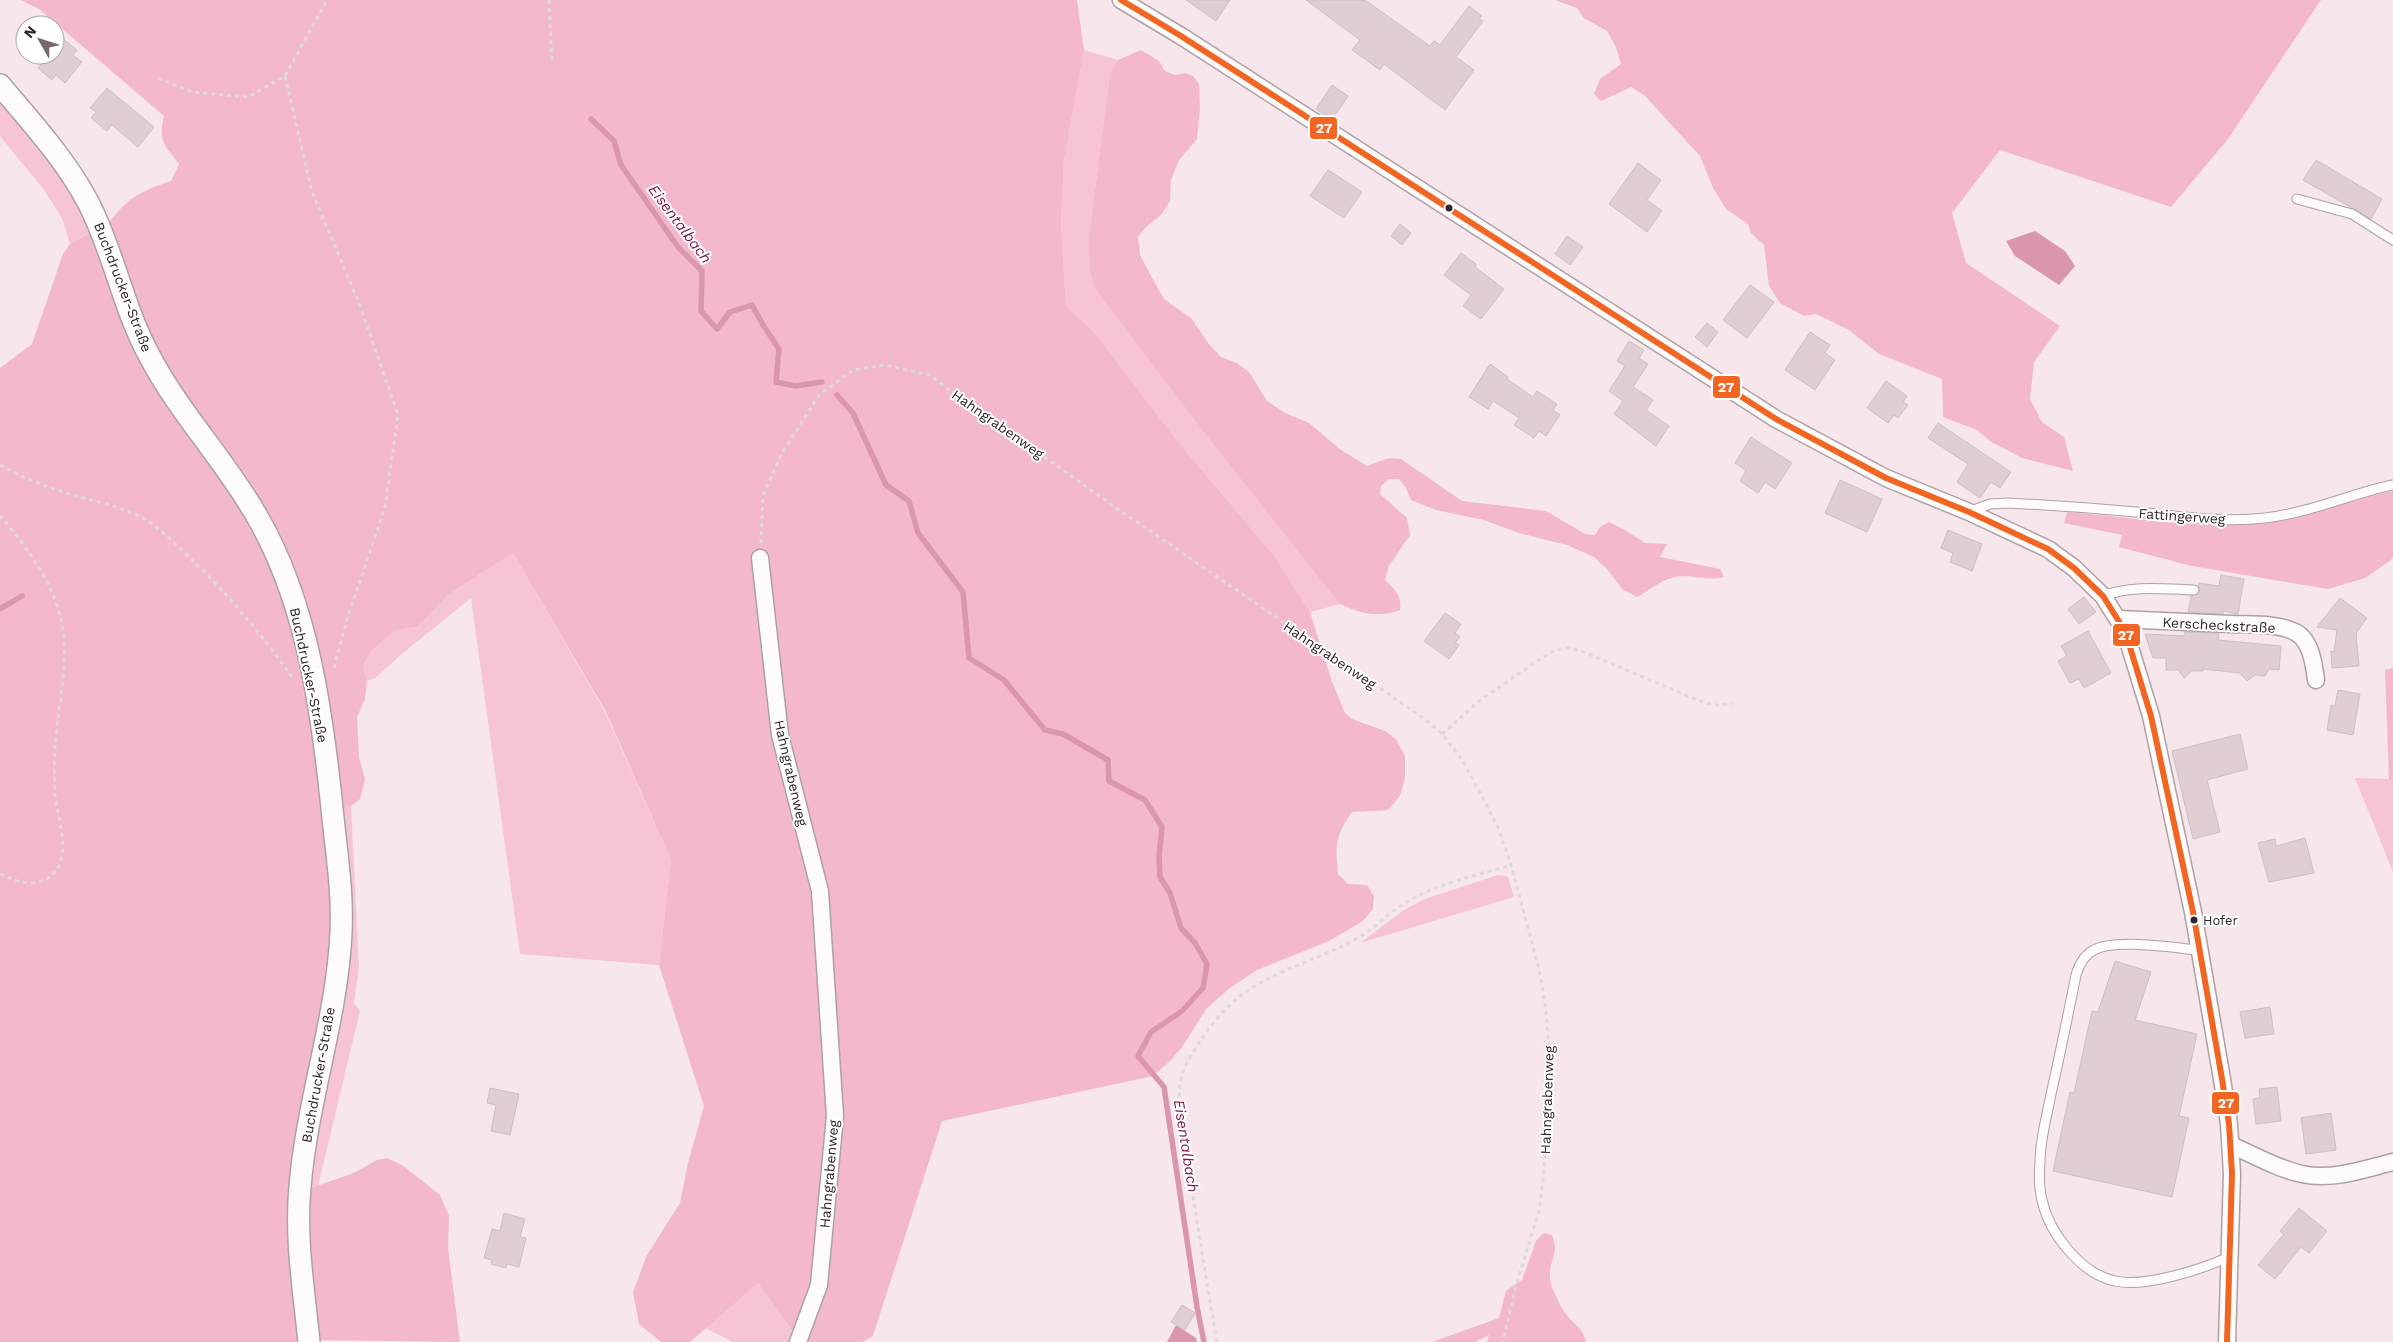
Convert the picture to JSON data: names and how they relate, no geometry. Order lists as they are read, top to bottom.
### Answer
{
  "streets": {
    "street": ["Buchdrucker-Straße", "Hahngrabenweg", "Kerscheckstraße"],
    "lane": ["Fattingerweg"]
  },
  "water": ["Eisentalbach"],
  "places": ["Hofer"],
  "lines": ["transit line 27"],
  "north": "top left"
}
